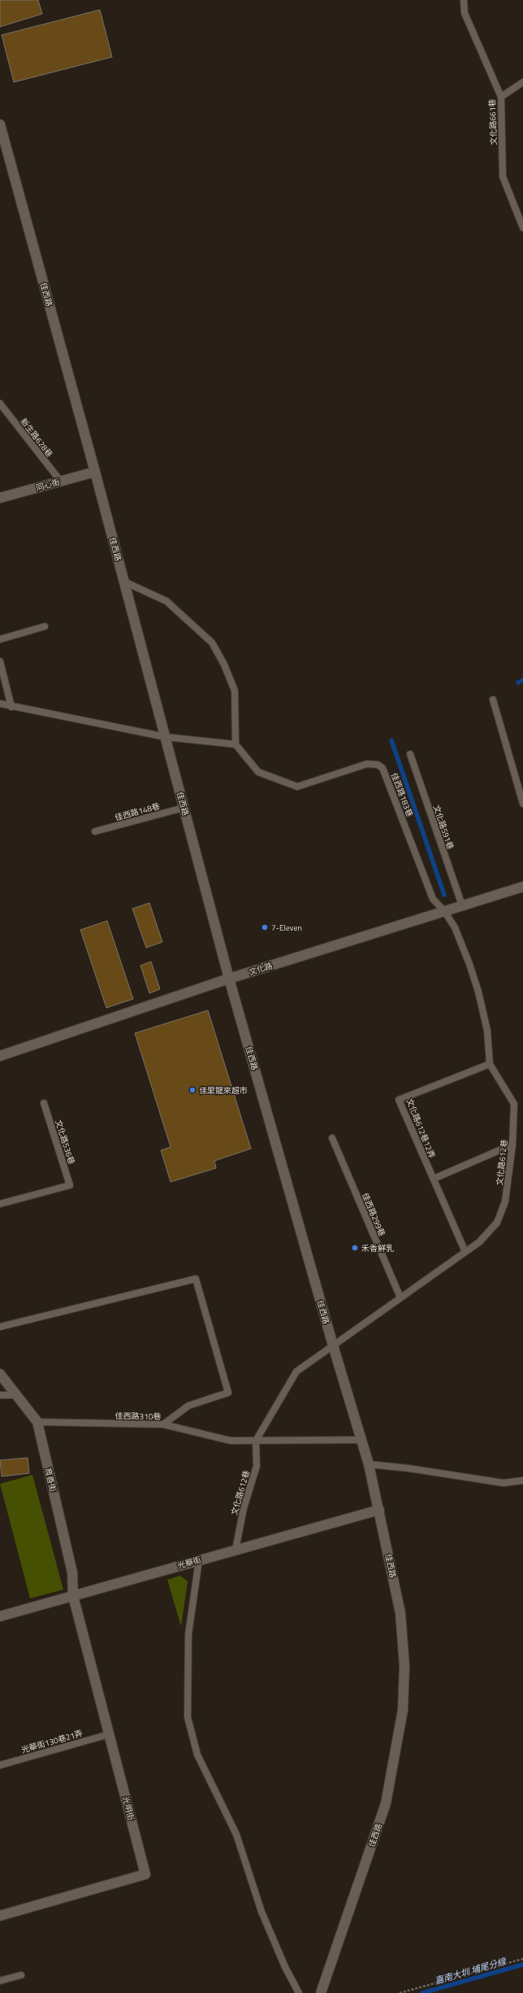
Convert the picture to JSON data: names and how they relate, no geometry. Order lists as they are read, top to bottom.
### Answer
{
  "streets": {
    "street": [
      "佳西路",
      "同心街",
      "文化路",
      "育善街",
      "光華街",
      "光明街"
    ],
    "lane": [
      "文化路661巷",
      "新生路628巷",
      "佳西路183巷",
      "佳西路148巷",
      "文化路591巷",
      "文化路612巷12弄",
      "文化路536巷",
      "文化路612巷",
      "佳西路299巷",
      "佳西路310巷",
      "光華街130巷21弄"
    ]
  },
  "crossings": [
    ["佳西路", "同心街"],
    ["佳西路", "佳西路148巷"],
    ["佳西路", "文化路"],
    ["佳西路", "文化路612巷"],
    ["佳西路", "佳西路310巷"],
    ["佳西路", "光華街"],
    ["新生路628巷", "同心街"],
    ["佳西路183巷", "文化路"],
    ["佳西路183巷", "文化路612巷"],
    ["文化路591巷", "文化路"],
    ["文化路", "文化路612巷"],
    ["文化路612巷12弄", "文化路612巷"],
    ["文化路612巷", "佳西路299巷"],
    ["文化路612巷", "佳西路310巷"],
    ["文化路612巷", "光華街"],
    ["佳西路310巷", "育善街"],
    ["育善街", "光華街"],
    ["育善街", "光明街"],
    ["光華街", "光明街"],
    ["光華街130巷21弄", "光明街"]
  ],
  "water": ["嘉南大圳 埔尾分線"],
  "places": ["7-Eleven", "佳里龍來超市", "禾香鮮乳"]
}
